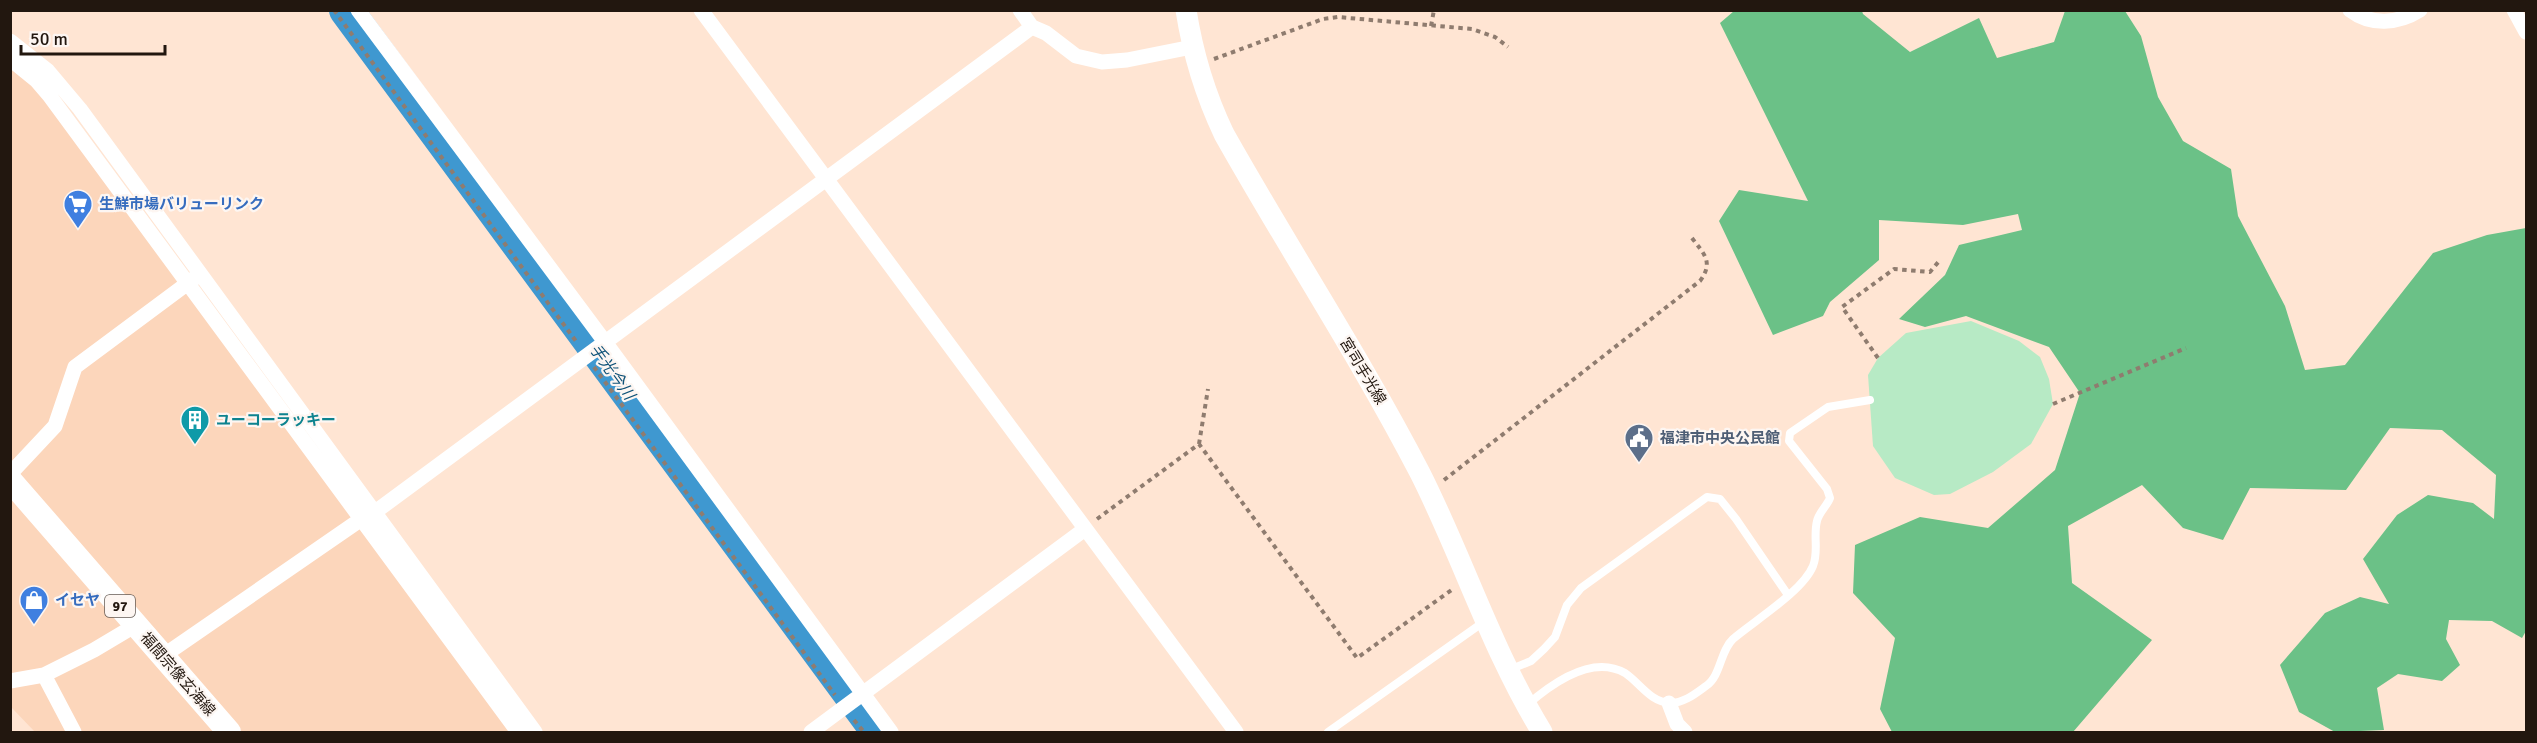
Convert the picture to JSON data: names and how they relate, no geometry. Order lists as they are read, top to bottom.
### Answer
{
  "streets": {
    "main road": ["宮司手光線", "97", "福間宗像玄海線"]
  },
  "water": ["手光今川"],
  "places": {
    "supermarket": ["生鮮市場バリューリンク"],
    "building": ["ユーコーラッキー"],
    "public building": ["福津市中央公民館"],
    "shop": ["イセヤ"]
  },
  "scale_bar": "50 m"
}
